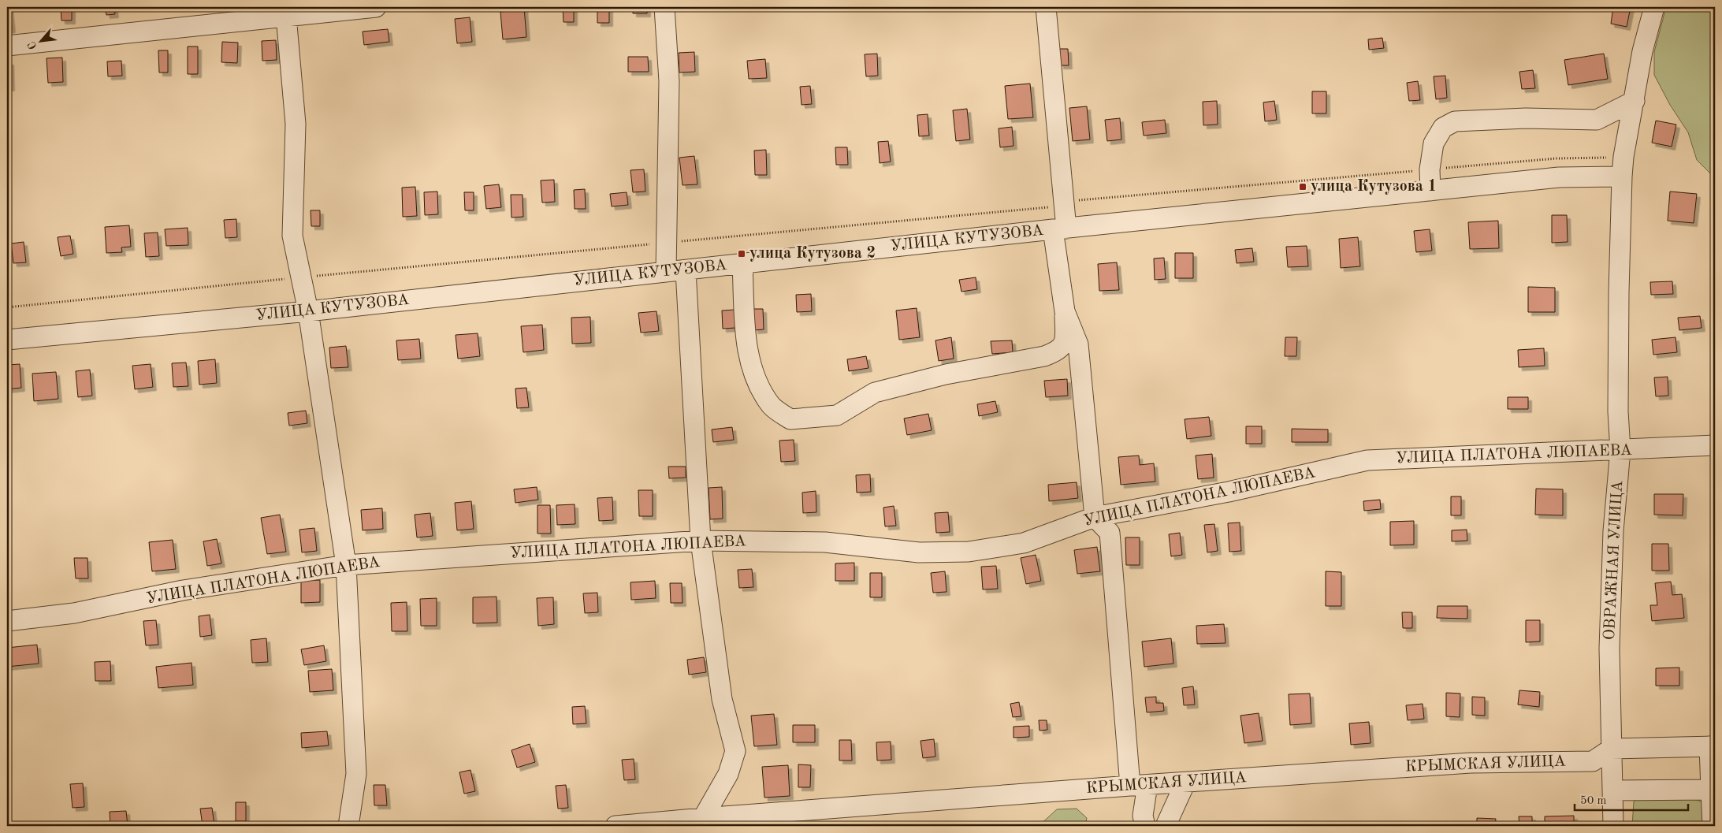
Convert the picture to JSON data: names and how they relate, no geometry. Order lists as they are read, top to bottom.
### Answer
{
  "streets": {
    "street": [
      "УЛИЦА КУТУЗОВА",
      "УЛИЦА ПЛАТОНА ЛЮПАЕВА",
      "ОВРАЖНАЯ УЛИЦА",
      "КРЫМСКАЯ УЛИЦА"
    ]
  },
  "crossings": [
    ["УЛИЦА КУТУЗОВА", "ОВРАЖНАЯ УЛИЦА"],
    ["УЛИЦА ПЛАТОНА ЛЮПАЕВА", "ОВРАЖНАЯ УЛИЦА"],
    ["ОВРАЖНАЯ УЛИЦА", "КРЫМСКАЯ УЛИЦА"]
  ],
  "places": {
    "transit": ["улица Кутузова 1", "улица Кутузова 2"]
  },
  "scale_bar": "50 m",
  "north": "bottom left"
}
